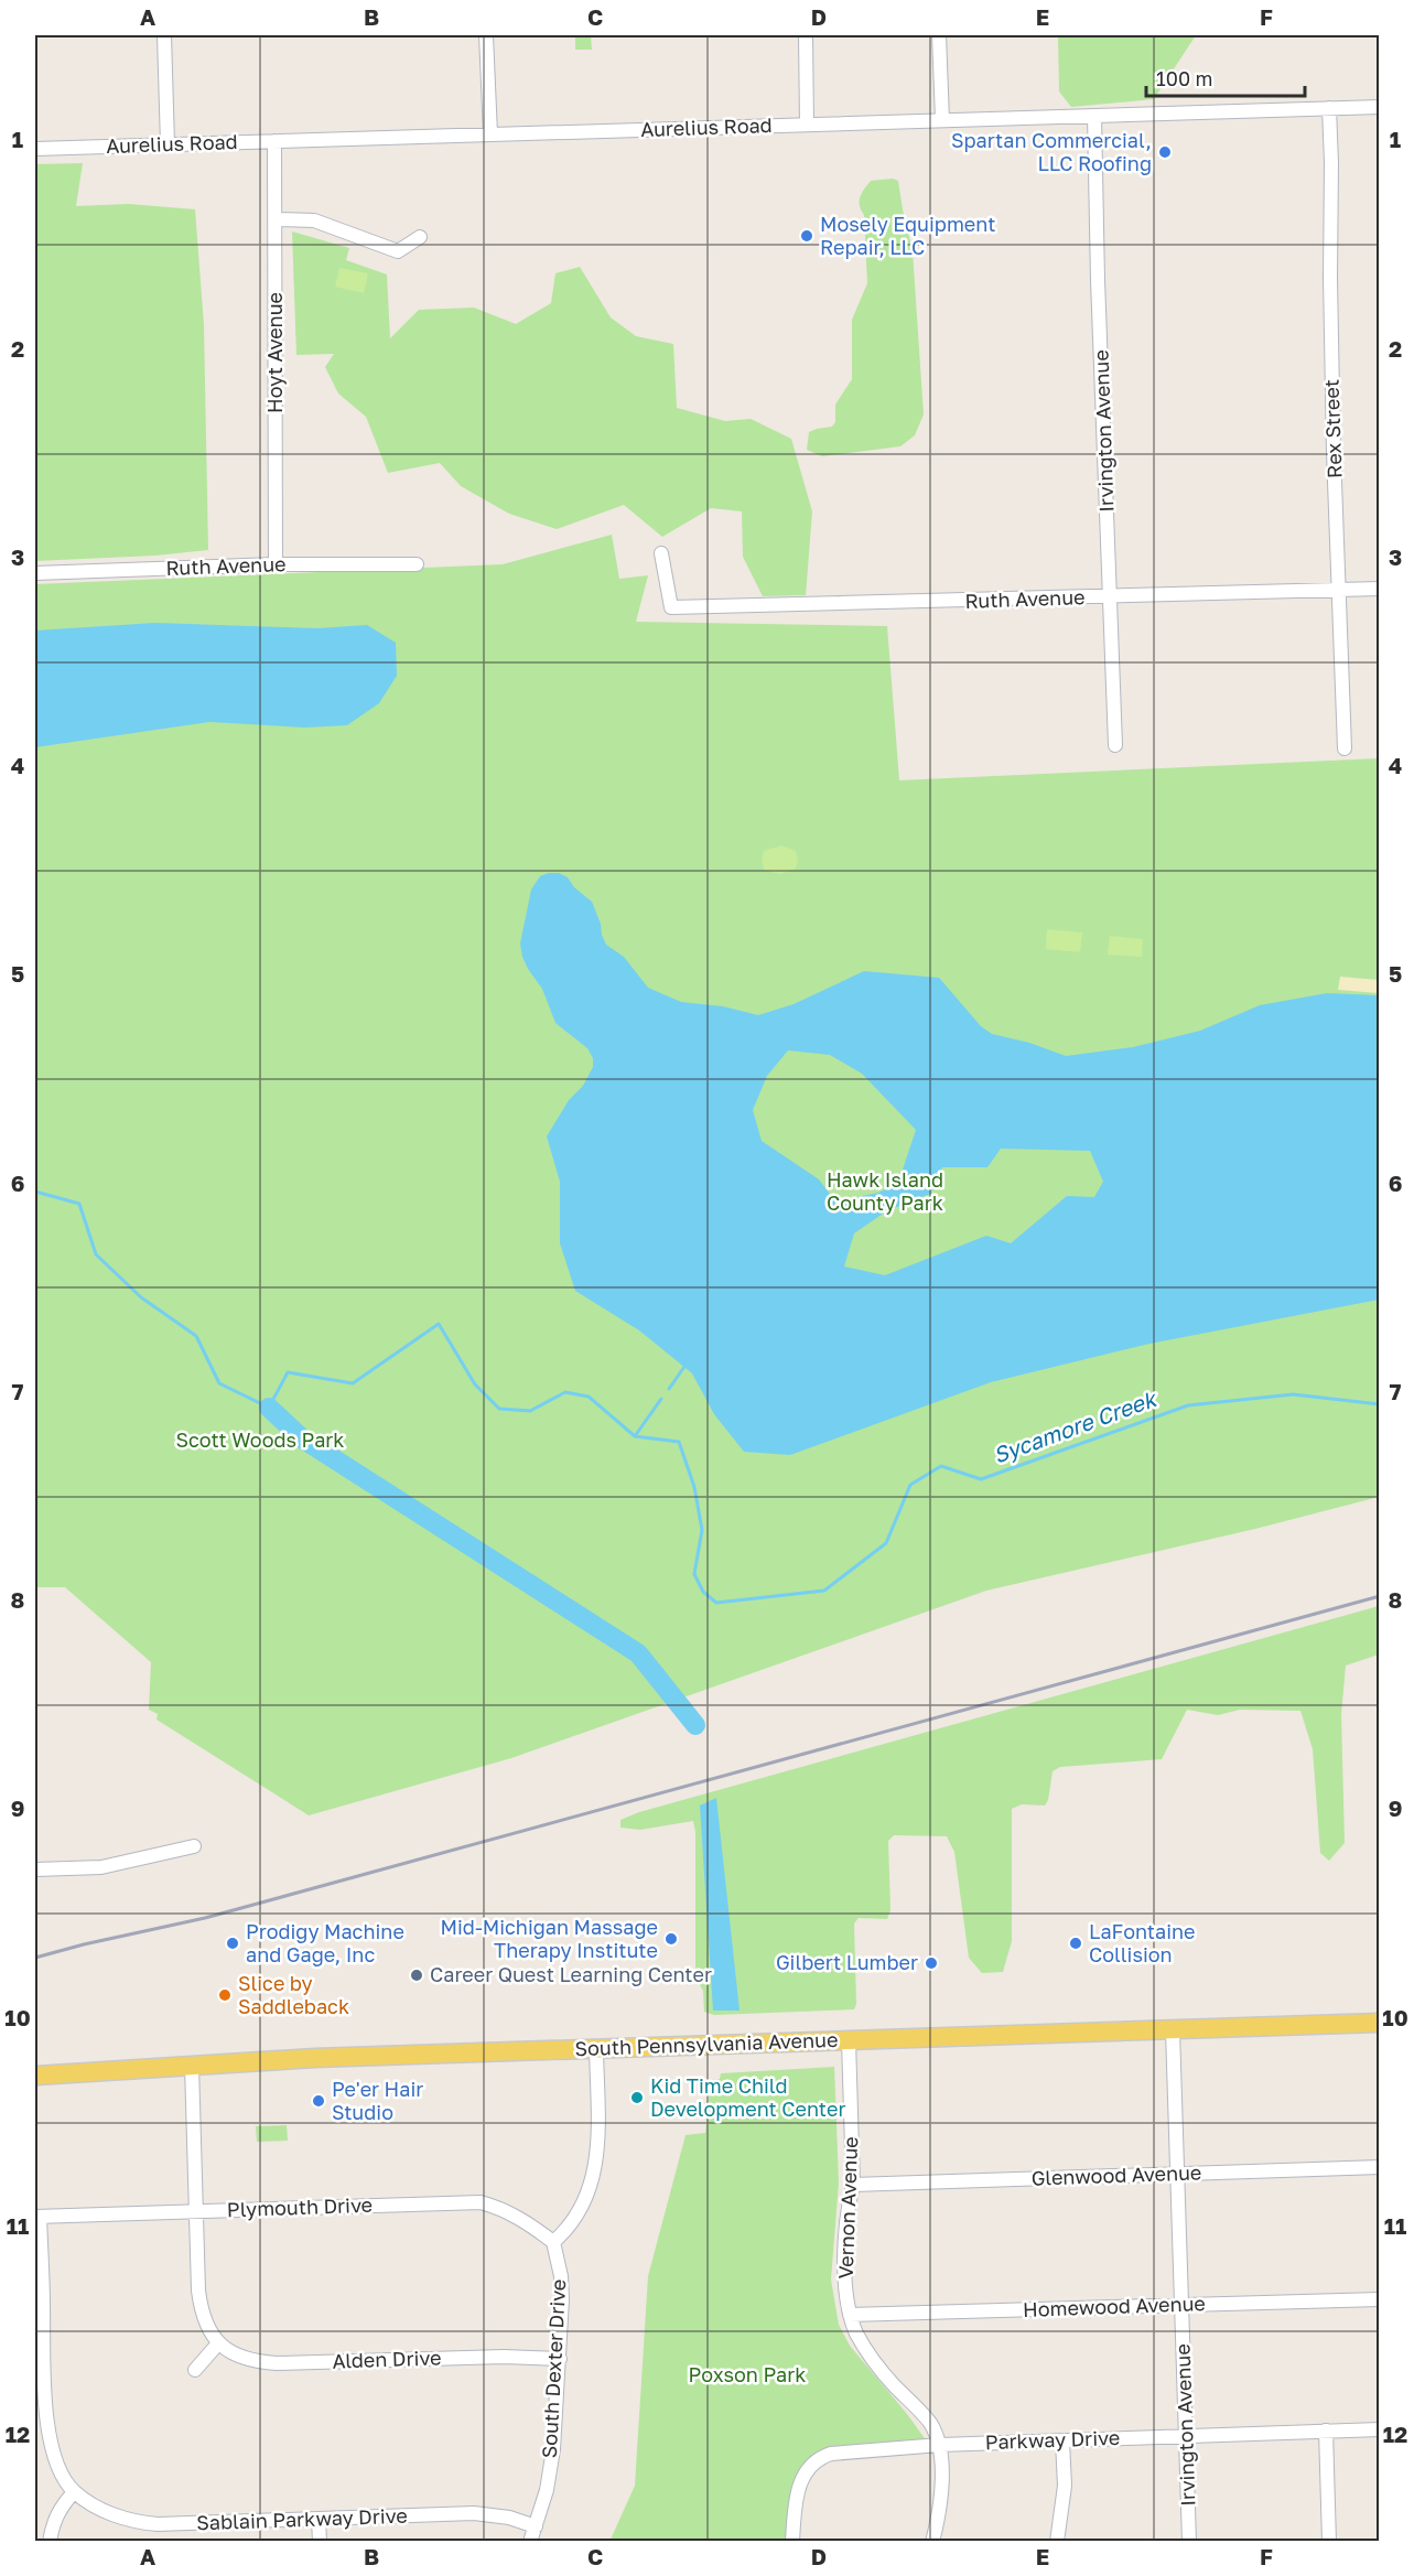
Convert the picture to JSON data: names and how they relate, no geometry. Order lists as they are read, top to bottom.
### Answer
{
  "streets": {
    "main road": ["South Pennsylvania Avenue"],
    "street": [
      "Aurelius Road",
      "Hoyt Avenue",
      "Rex Street",
      "Irvington Avenue",
      "Ruth Avenue",
      "Glenwood Avenue",
      "Plymouth Drive",
      "Vernon Avenue",
      "Homewood Avenue",
      "Alden Drive",
      "South Dexter Drive",
      "Parkway Drive",
      "Sablain Parkway Drive"
    ]
  },
  "crossings": [
    ["Aurelius Road", "Hoyt Avenue"],
    ["Aurelius Road", "Rex Street"],
    ["Aurelius Road", "Irvington Avenue"],
    ["Hoyt Avenue", "Ruth Avenue"],
    ["Rex Street", "Ruth Avenue"],
    ["Irvington Avenue", "Ruth Avenue"],
    ["Irvington Avenue", "South Pennsylvania Avenue"],
    ["Irvington Avenue", "Glenwood Avenue"],
    ["Irvington Avenue", "Homewood Avenue"],
    ["Irvington Avenue", "Parkway Drive"],
    ["South Pennsylvania Avenue", "Vernon Avenue"],
    ["Glenwood Avenue", "Vernon Avenue"],
    ["Plymouth Drive", "South Dexter Drive"],
    ["Vernon Avenue", "Homewood Avenue"],
    ["Vernon Avenue", "Parkway Drive"],
    ["Alden Drive", "South Dexter Drive"],
    ["South Dexter Drive", "Sablain Parkway Drive"]
  ],
  "water": ["Sycamore Creek"],
  "parks": ["Hawk Island County Park", "Scott Woods Park", "Poxson Park"],
  "places": [
    "Spartan Commercial, LLC Roofing",
    "Mosely Equipment Repair, LLC",
    "Mid-Michigan Massage Therapy Institute",
    "Prodigy Machine and Gage, Inc",
    "LaFontaine Collision",
    "Gilbert Lumber",
    "Career Quest Learning Center",
    "Slice by Saddleback",
    "Kid Time Child Development Center",
    "Pe'er Hair Studio"
  ],
  "scale_bar": "100 m",
  "grid": {
    "columns": [
      "A",
      "B",
      "C",
      "D",
      "E",
      "F"
    ],
    "rows": [
      "1",
      "2",
      "3",
      "4",
      "5",
      "6",
      "7",
      "8",
      "9",
      "10",
      "11",
      "12"
    ]
  }
}
